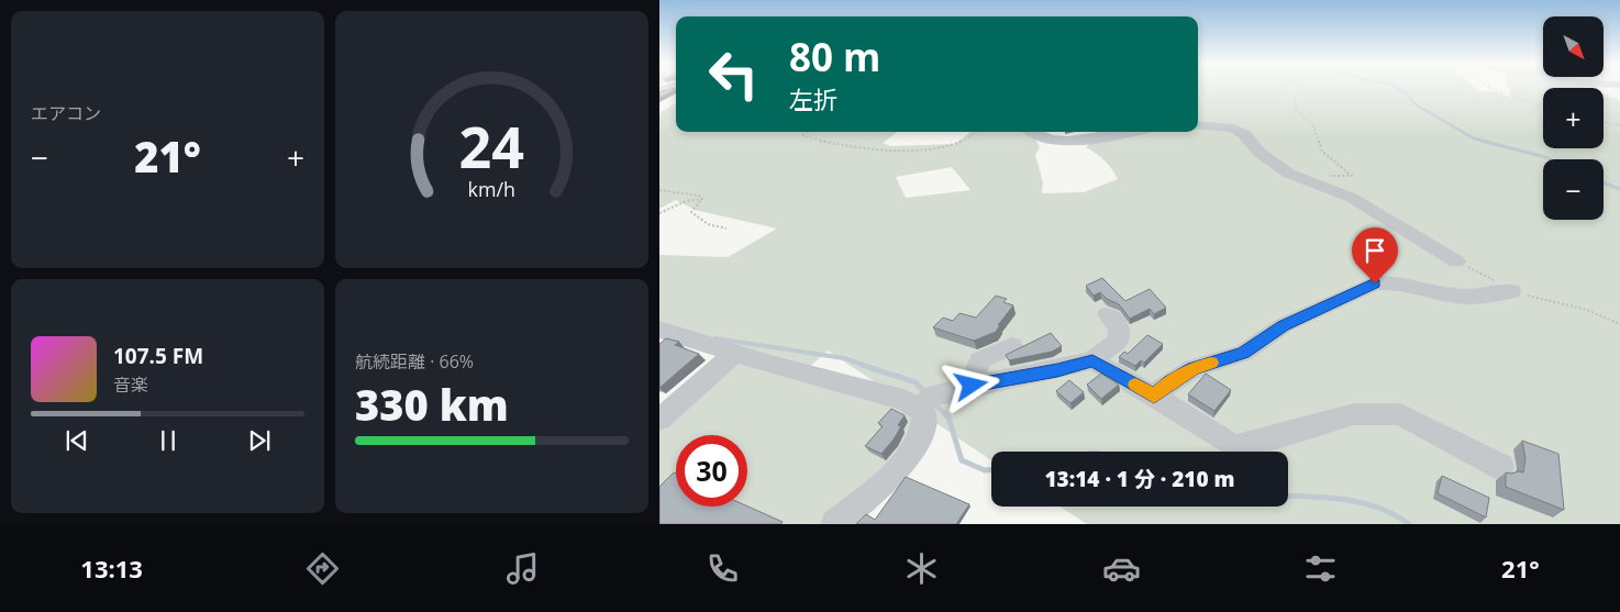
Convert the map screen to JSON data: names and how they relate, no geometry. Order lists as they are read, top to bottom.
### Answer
{
  "north": "bottom right",
  "page": {
    "tile": [
      "エアコン",
      ["航続距離 · 66%", "330 km"]
    ],
    "map_buttons": ["+", "−"],
    "turn": ["80 m", "左折"],
    "heat": ["−", "21°", "+"],
    "song": ["107.5 FM", "音楽"],
    "limit": "30",
    "trip": "13:14 · 1 分 · 210 m",
    "tabs": ["13:13", "21°"],
    "gauge": ["24", "km/h"]
  }
}
